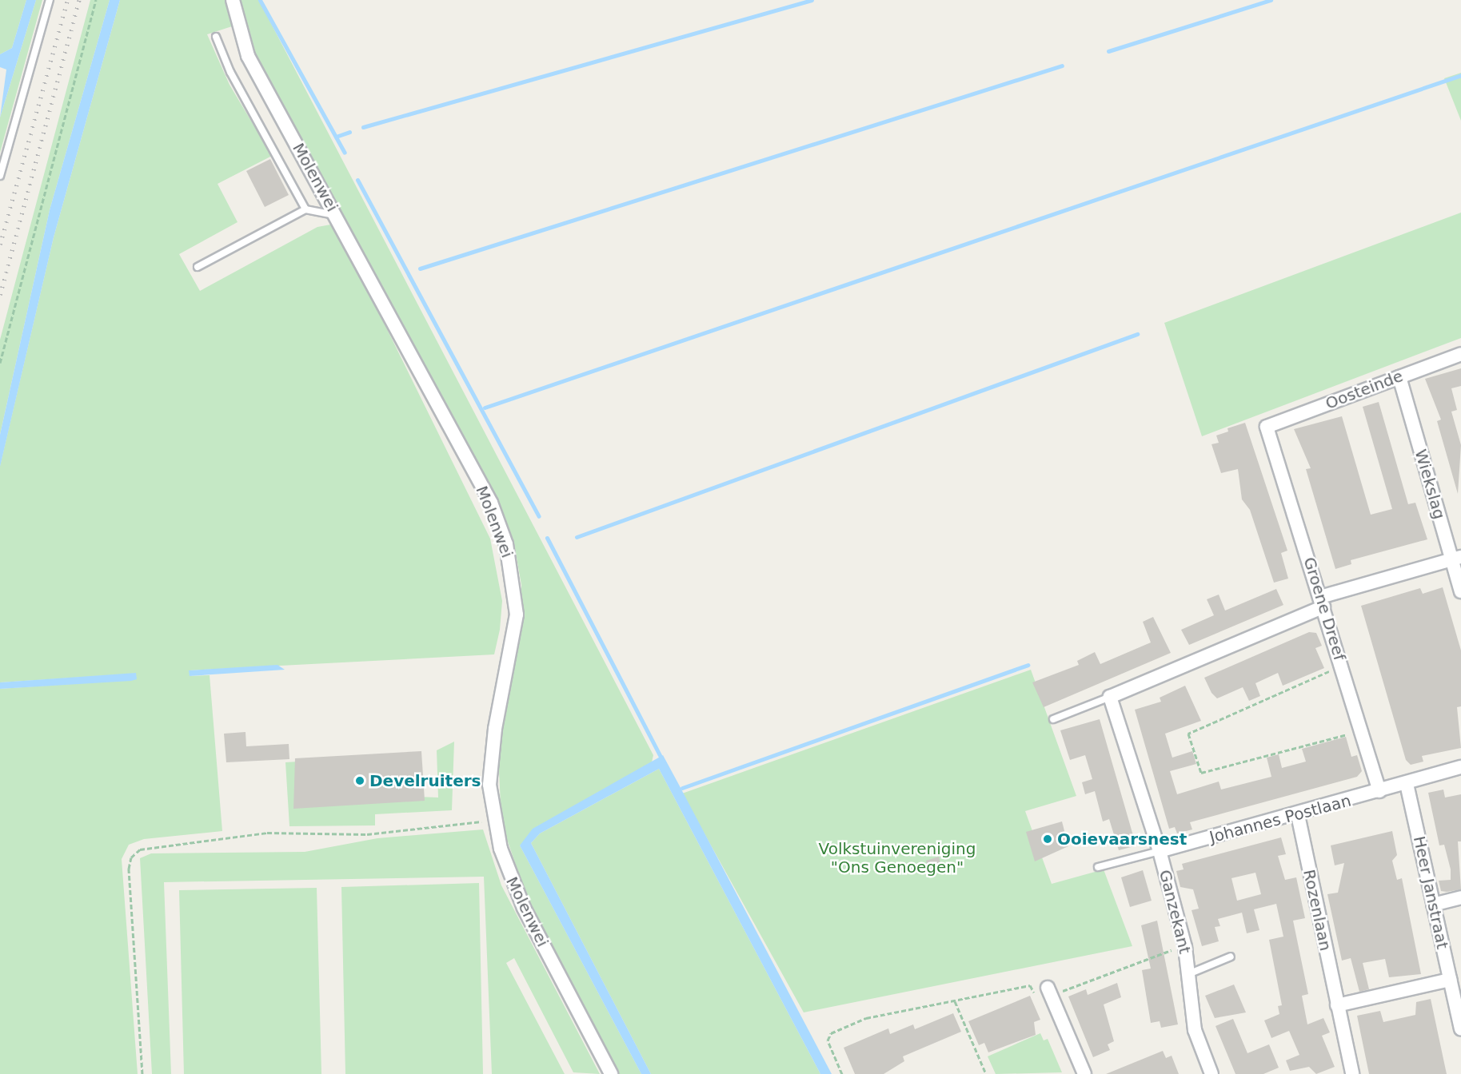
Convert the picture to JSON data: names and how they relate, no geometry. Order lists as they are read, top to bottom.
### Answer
{
  "streets": {
    "street": [
      "Molenwei",
      "Oosteinde",
      "Wiekslag",
      "Groene Dreef",
      "Johannes Postlaan",
      "Heer Janstraat",
      "Rozenlaan",
      "Ganzekant"
    ]
  },
  "crossings": [
    ["Oosteinde", "Wiekslag"],
    ["Oosteinde", "Groene Dreef"],
    ["Groene Dreef", "Johannes Postlaan"],
    ["Johannes Postlaan", "Heer Janstraat"],
    ["Johannes Postlaan", "Rozenlaan"],
    ["Johannes Postlaan", "Ganzekant"]
  ],
  "parks": ["Volkstuinvereniging \"Ons Genoegen\""],
  "places": ["Develruiters", "Ooievaarsnest"]
}
